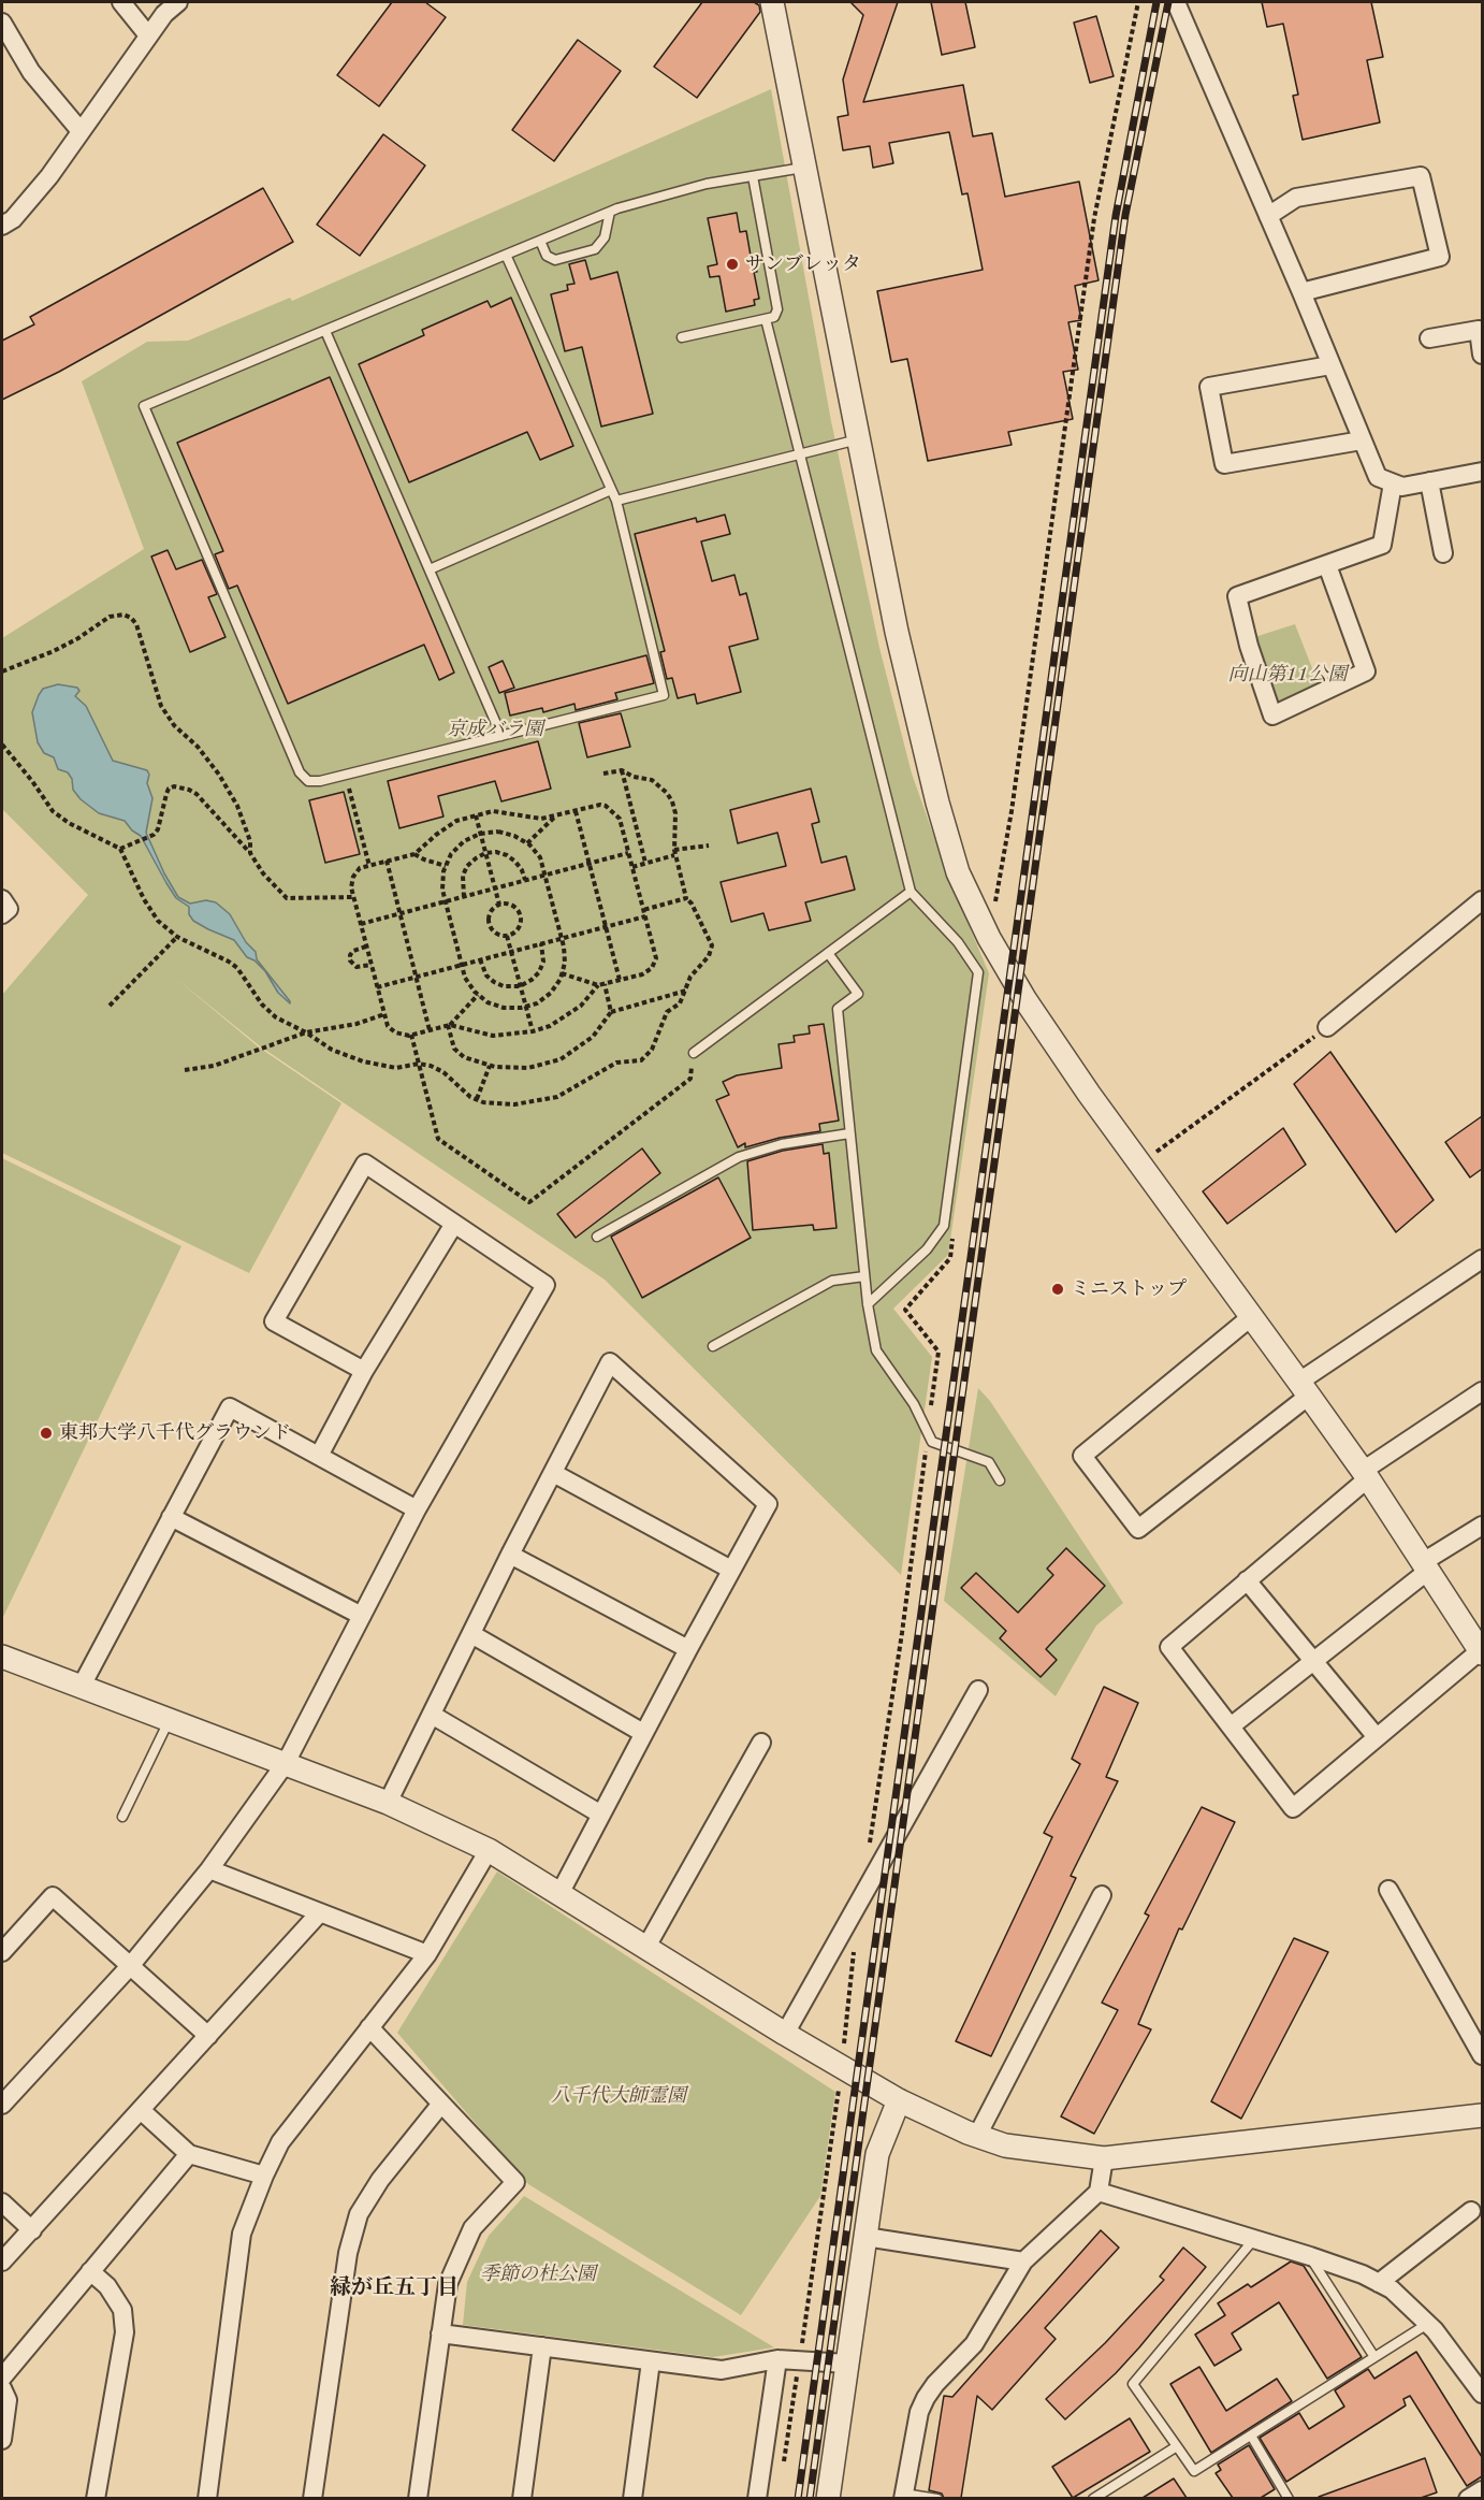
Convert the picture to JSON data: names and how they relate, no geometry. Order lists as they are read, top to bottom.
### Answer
{
  "districts": ["緑が丘五丁目"],
  "parks": [
    "向山第11公園",
    "京成バラ園",
    "八千代大師霊園",
    "季節の杜公園"
  ],
  "places": ["サンブレッタ", "ミニストップ", "東邦大学八千代グラウンド"]
}
